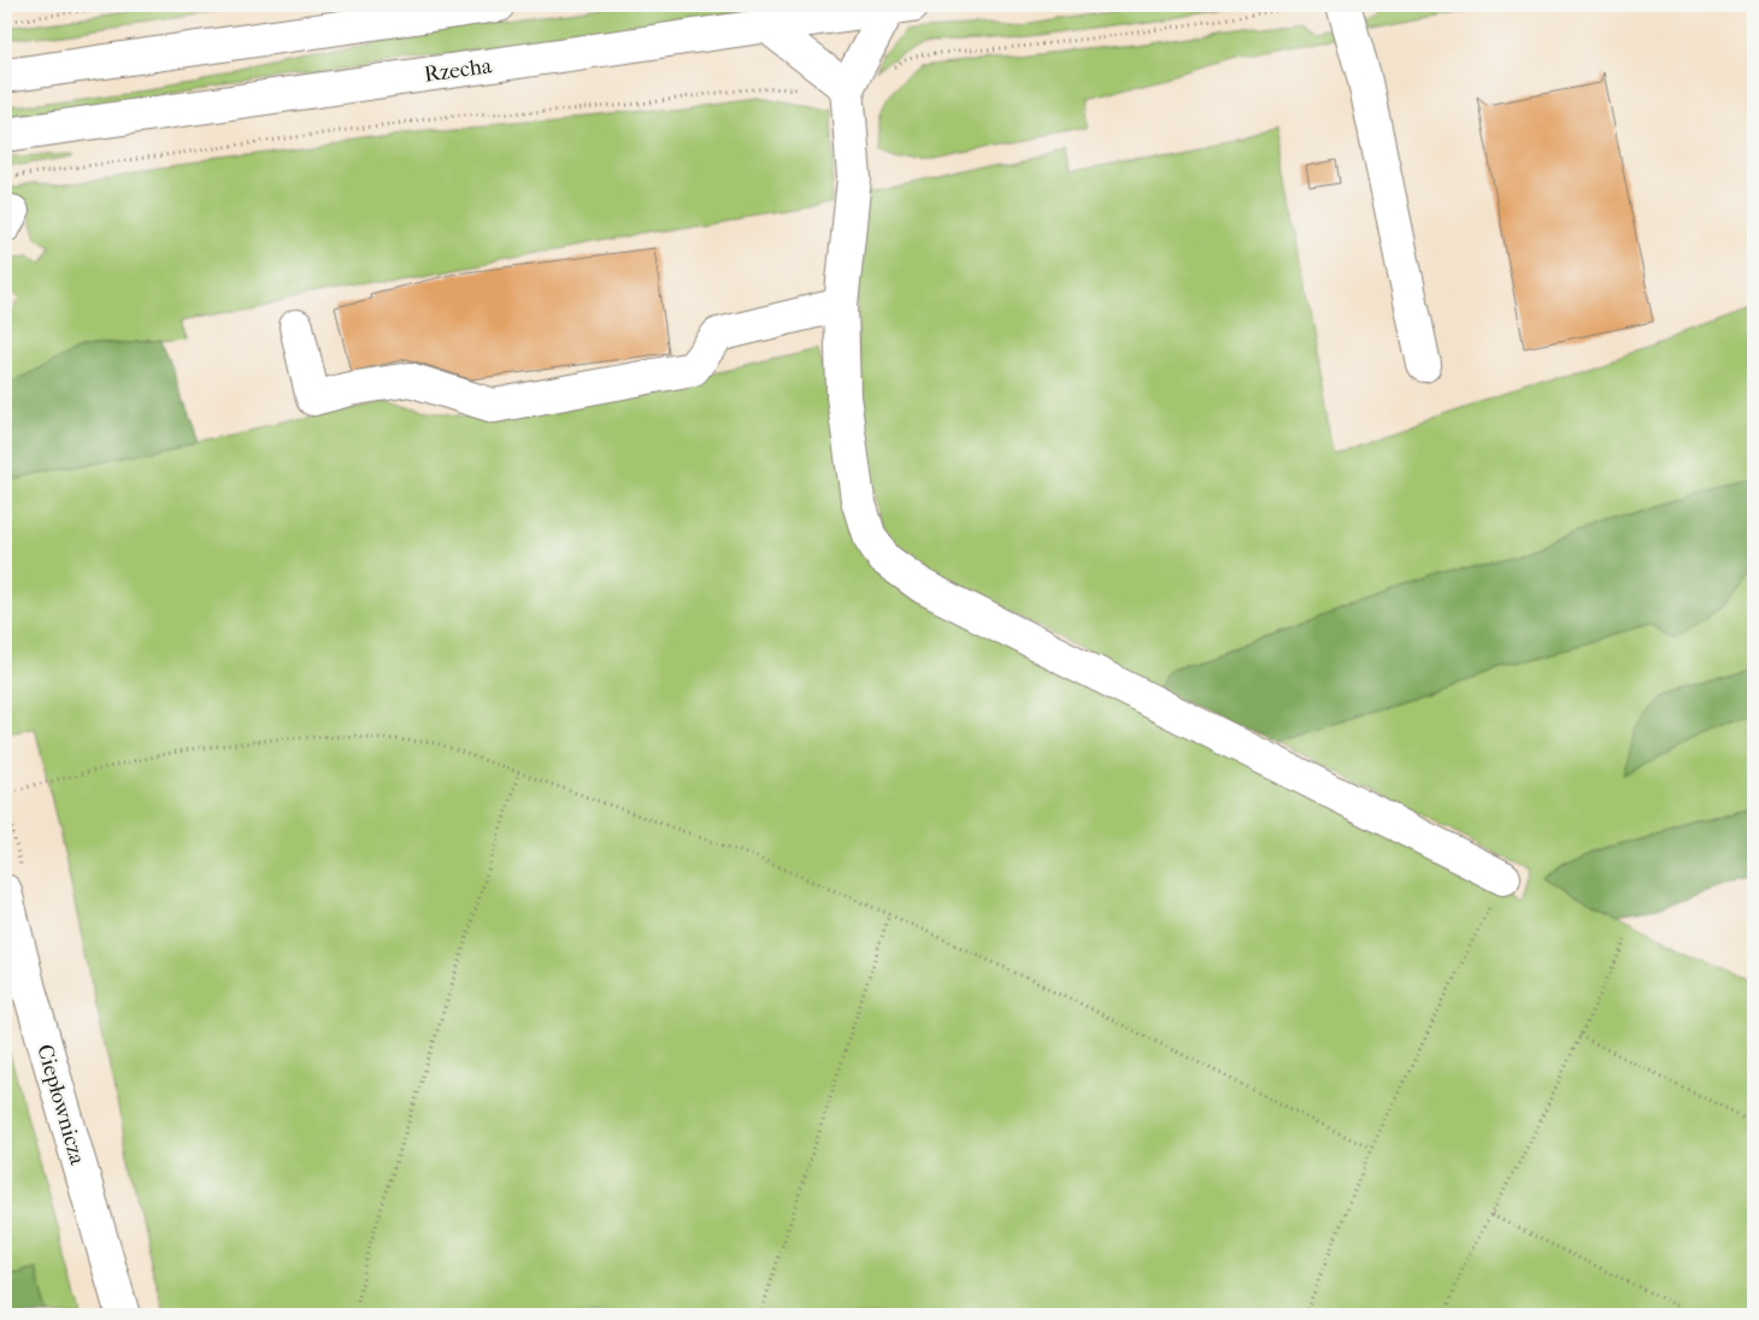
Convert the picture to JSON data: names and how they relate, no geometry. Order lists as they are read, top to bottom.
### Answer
{
  "streets": {
    "main road": ["Rzecha", "Ciepłownicza"]
  }
}
